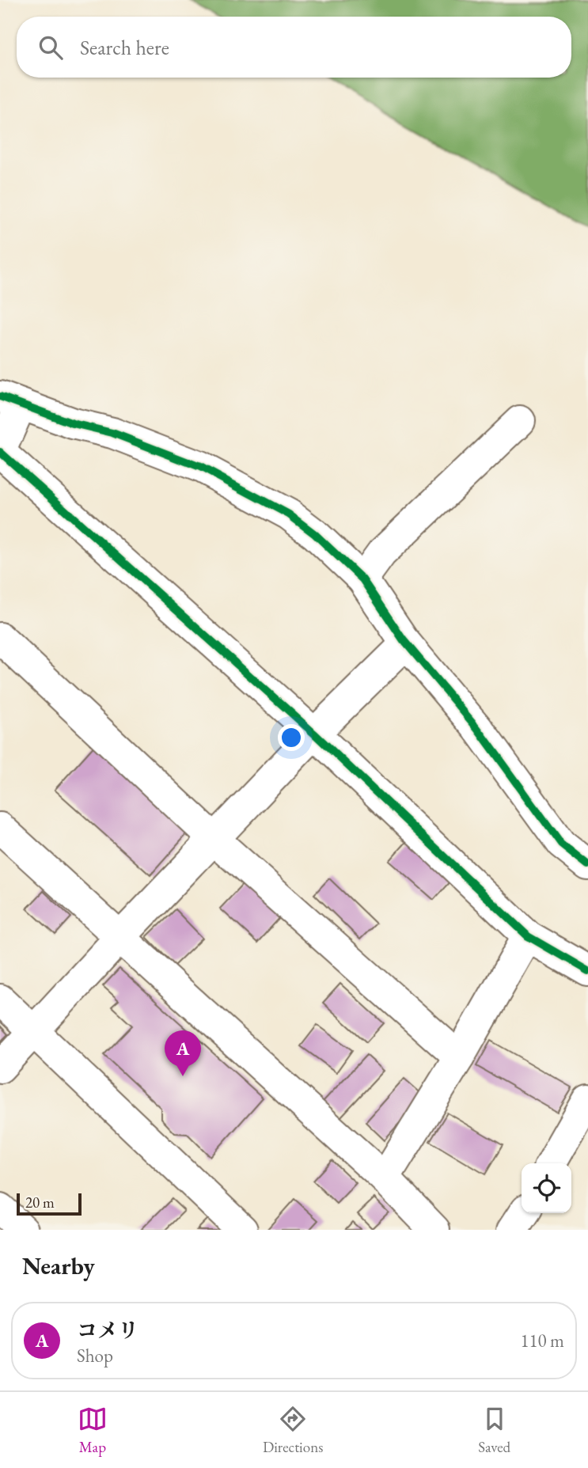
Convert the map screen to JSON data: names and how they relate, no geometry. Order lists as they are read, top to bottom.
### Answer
{
  "scale_bar": "20 m",
  "page": {
    "search": "Search here",
    "pins": "A",
    "scale": "20 m",
    "heading": "Nearby",
    "list": [
      {
        "mark": "A",
        "name": "コメリ",
        "note": "Shop",
        "value": "110 m"
      }
    ],
    "nav": ["Map", "Directions", "Saved"]
  }
}
